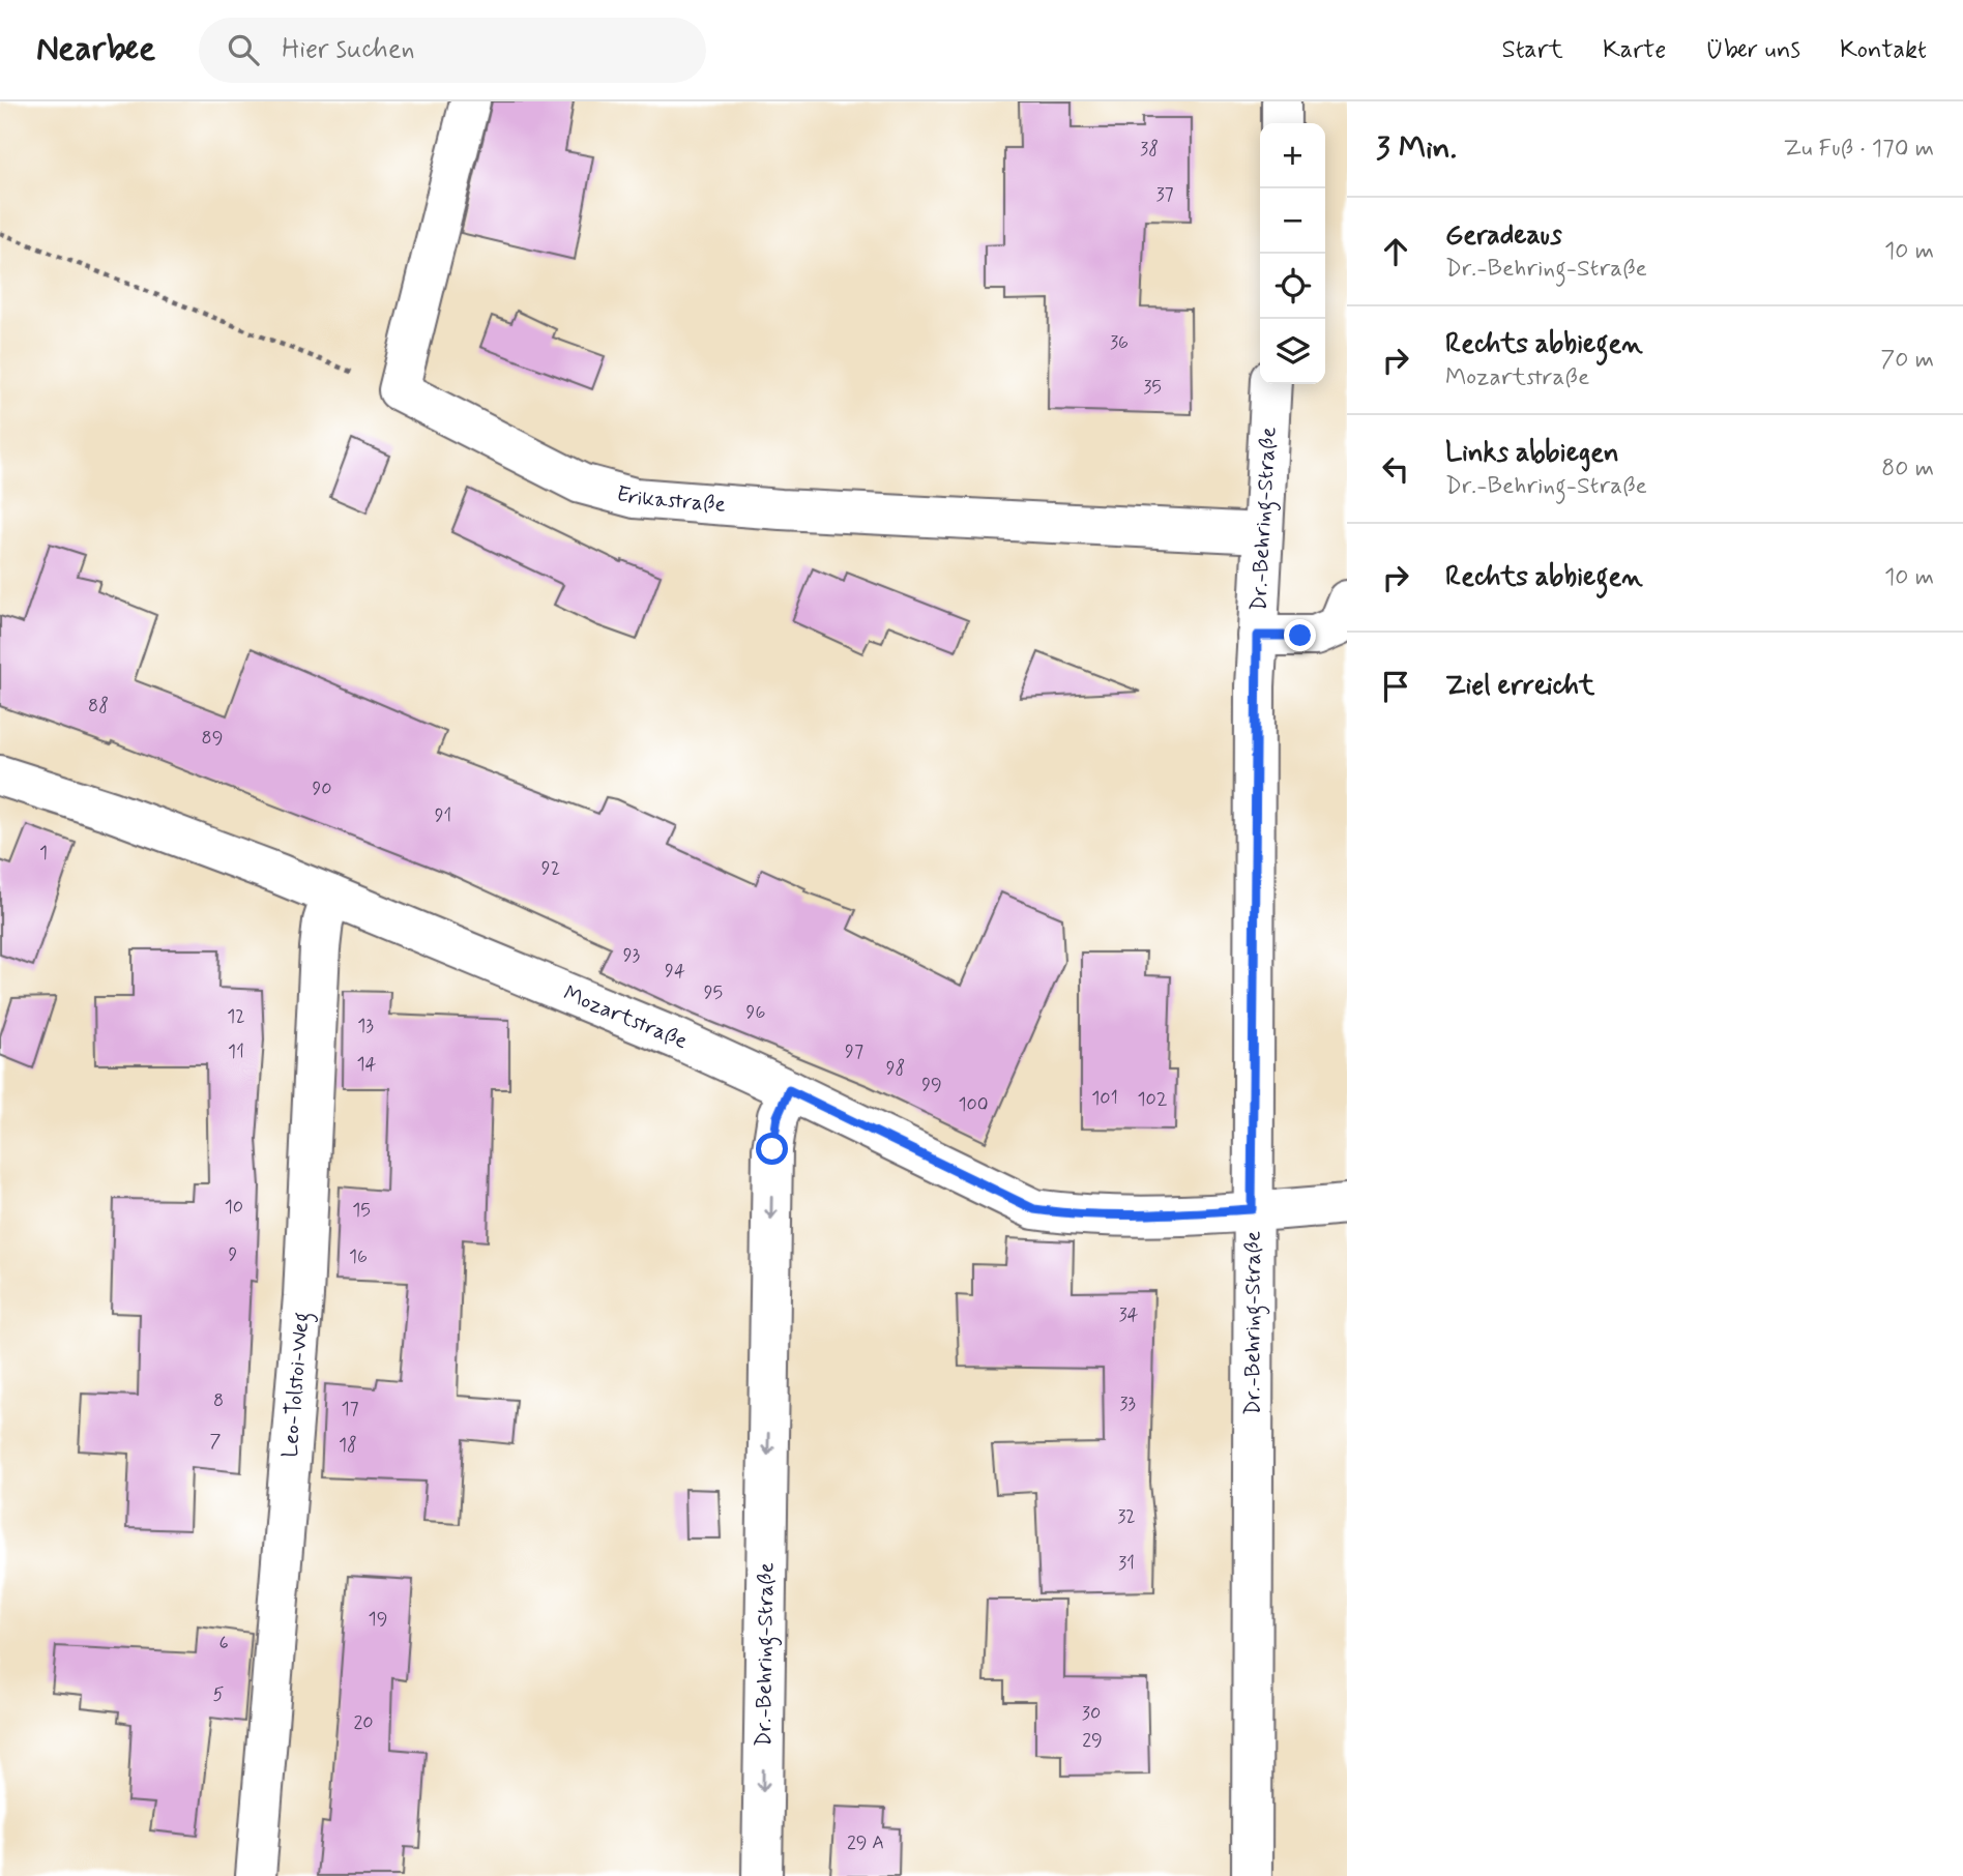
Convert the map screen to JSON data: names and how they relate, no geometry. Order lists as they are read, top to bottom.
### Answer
{
  "streets": {
    "street": [
      "Erikastraße",
      "Dr.-Behring-Straße",
      "Mozartstraße",
      "Leo-Tolstoi-Weg"
    ]
  },
  "crossings": [
    ["Erikastraße", "Dr.-Behring-Straße"],
    ["Dr.-Behring-Straße", "Mozartstraße"],
    ["Mozartstraße", "Leo-Tolstoi-Weg"]
  ],
  "house_numbers": [
    "38",
    "37",
    "36",
    "35",
    "88",
    "89",
    "90",
    "91",
    "1",
    "92",
    "93",
    "94",
    "95",
    "96",
    "12",
    "13",
    "11",
    "97",
    "14",
    "98",
    "99",
    "101",
    "102",
    "100",
    "10",
    "15",
    "9",
    "16",
    "34",
    "8",
    "33",
    "17",
    "7",
    "18",
    "32",
    "31",
    "19",
    "6",
    "5",
    "30",
    "20",
    "29",
    "29 A"
  ],
  "page": {
    "header": "Nearbee",
    "search": "Hier suchen",
    "nav": [
      "Start",
      "Karte",
      "Über uns",
      "Kontakt"
    ],
    "heading": ["3 Min.", "Zu Fuß · 170 m"],
    "map_buttons": ["+", "−"],
    "list": [
      ["Geradeaus", "Dr.-Behring-Straße", "10 m"],
      ["Rechts abbiegen", "Mozartstraße", "70 m"],
      ["Links abbiegen", "Dr.-Behring-Straße", "80 m"],
      ["Rechts abbiegen", "10 m"],
      "Ziel erreicht"
    ]
  }
}
